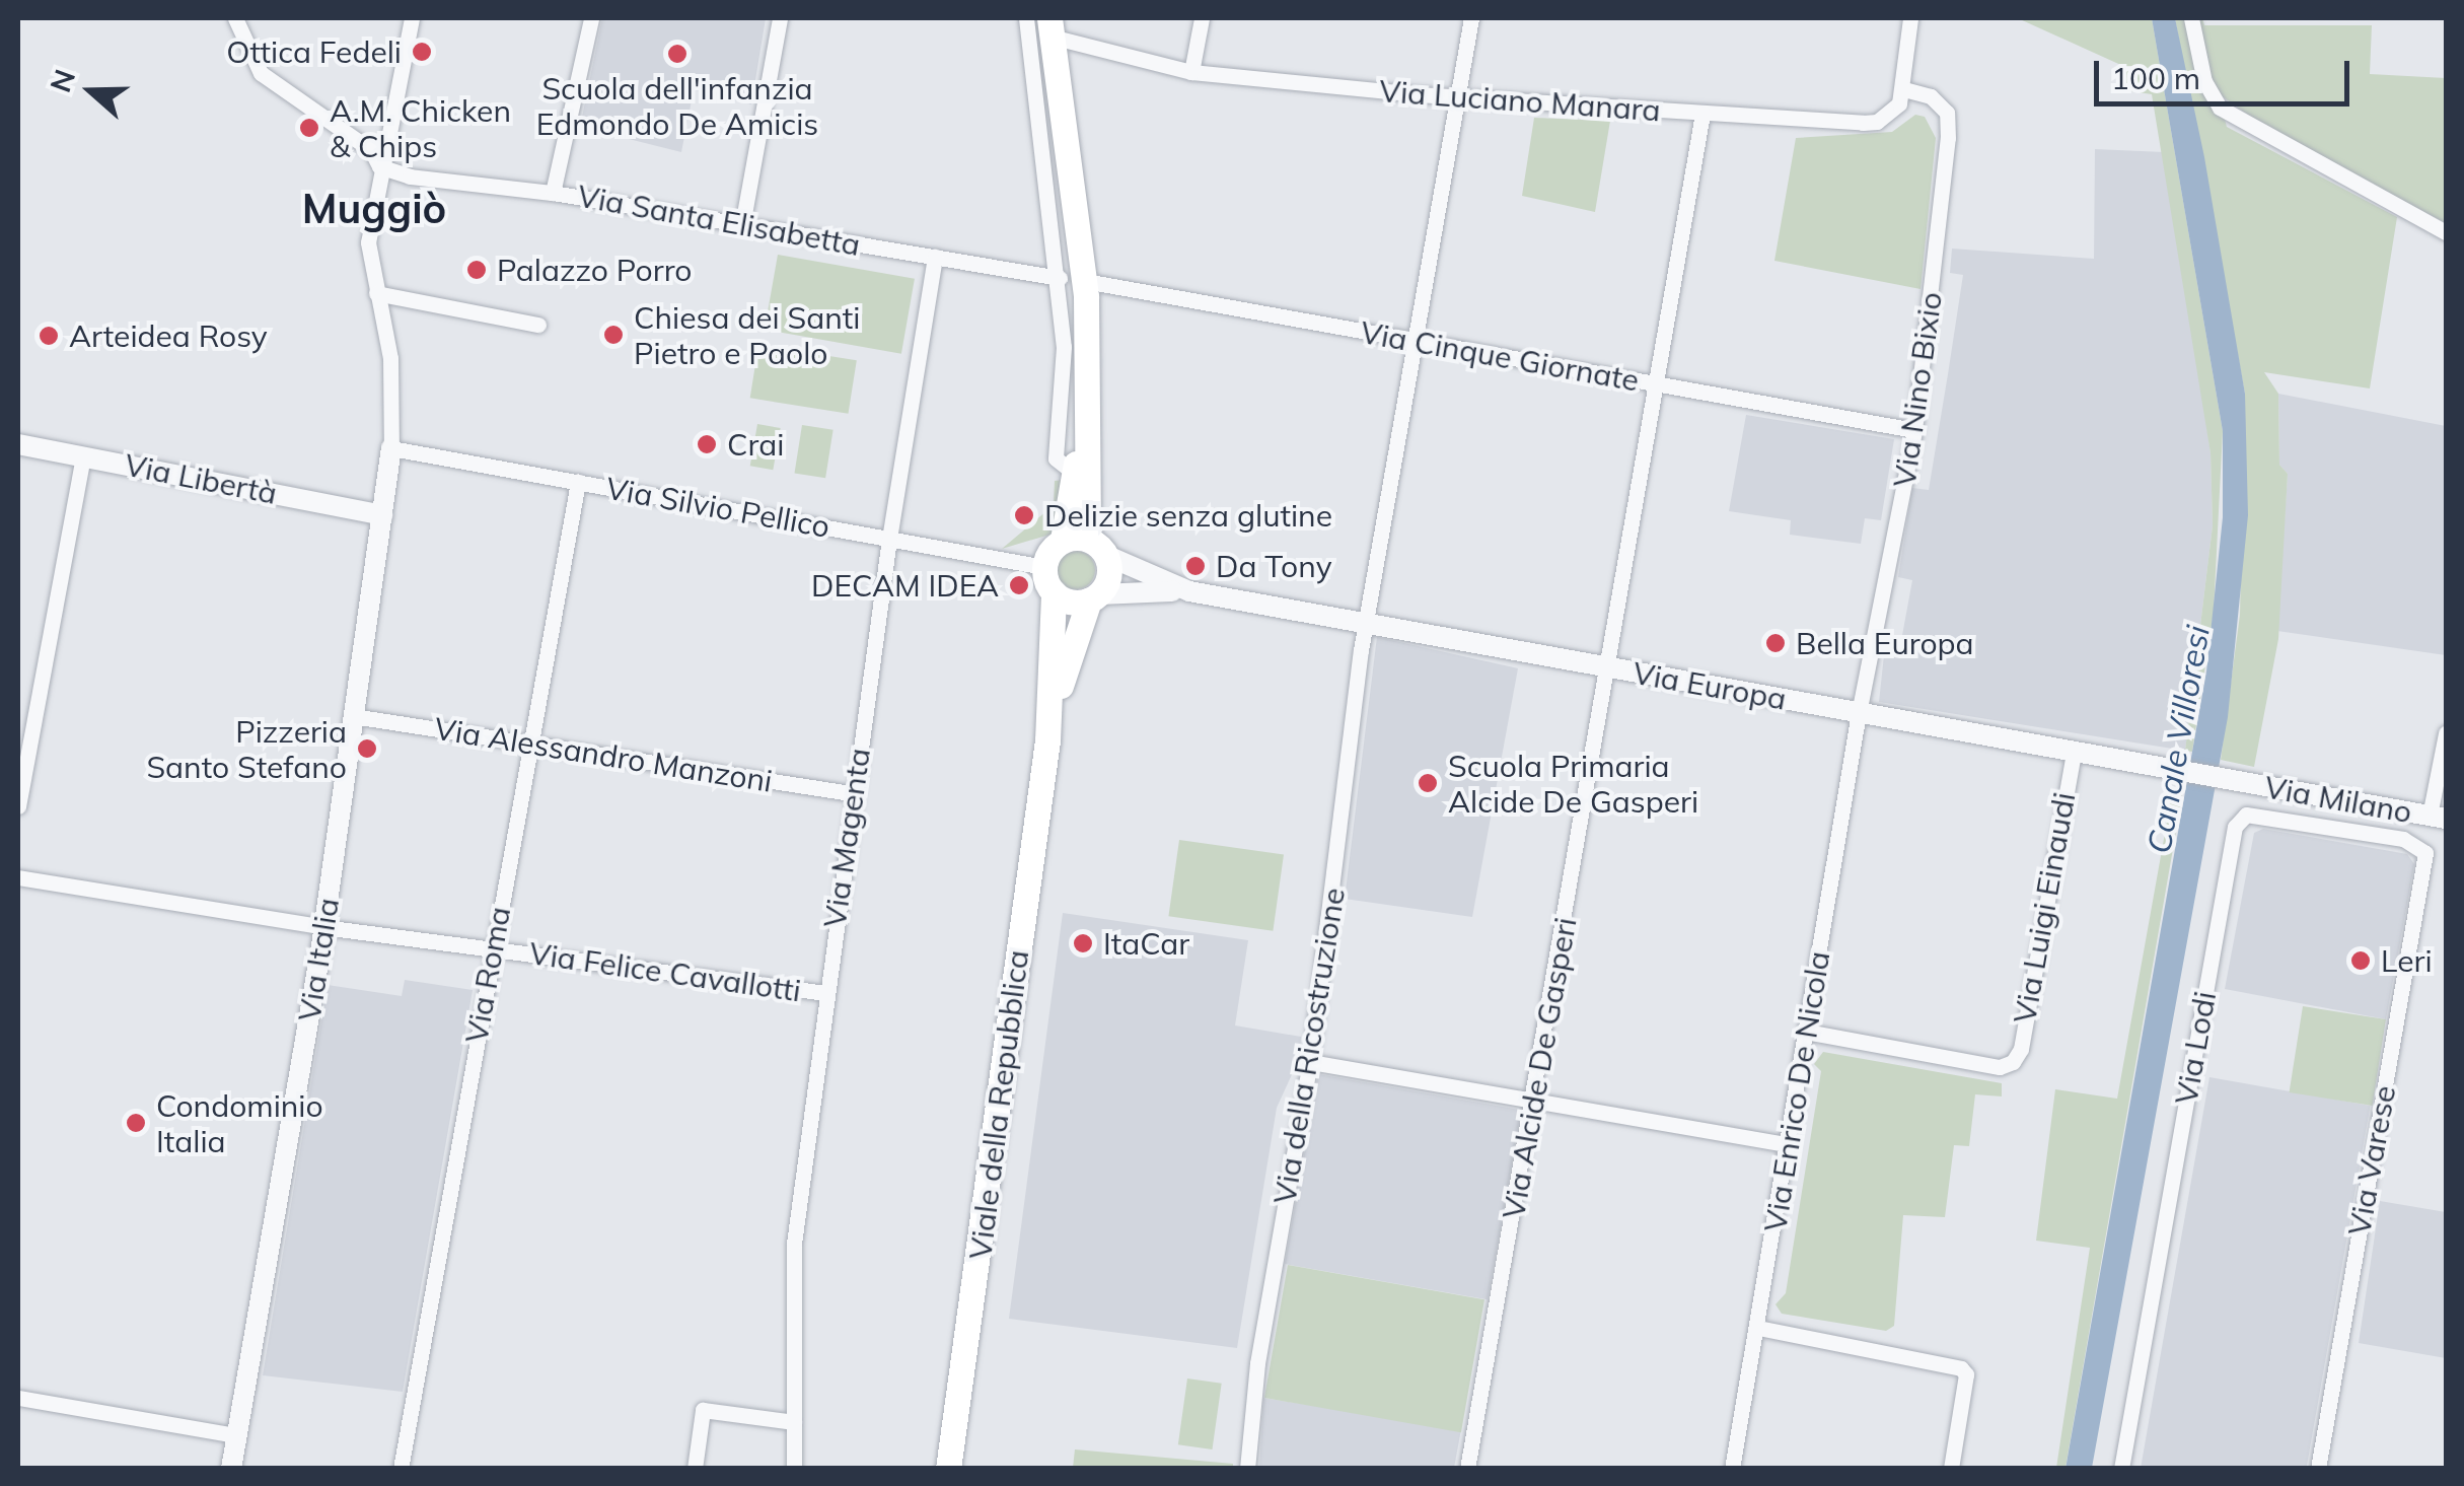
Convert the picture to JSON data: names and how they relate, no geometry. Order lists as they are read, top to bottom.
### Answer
{
  "streets": {
    "main road": ["Viale della Repubblica"],
    "street": [
      "Via Luciano Manara",
      "Via Santa Elisabetta",
      "Via Cinque Giornate",
      "Via Nino Bixio",
      "Via Libertà",
      "Via Silvio Pellico",
      "Via Europa",
      "Via Alessandro Manzoni",
      "Via Milano",
      "Via Magenta",
      "Via Luigi Einaudi",
      "Via Italia",
      "Via Felice Cavallotti",
      "Via Roma",
      "Via della Ricostruzione",
      "Via Lodi",
      "Via Alcide De Gasperi",
      "Via Enrico De Nicola",
      "Via Varese"
    ]
  },
  "crossings": [
    ["Via Luciano Manara", "Via Nino Bixio"],
    ["Via Luciano Manara", "Via della Ricostruzione"],
    ["Via Luciano Manara", "Via Alcide De Gasperi"],
    ["Via Santa Elisabetta", "Via Cinque Giornate"],
    ["Via Santa Elisabetta", "Via Magenta"],
    ["Via Cinque Giornate", "Via Nino Bixio"],
    ["Via Cinque Giornate", "Via della Ricostruzione"],
    ["Via Cinque Giornate", "Via Alcide De Gasperi"],
    ["Via Nino Bixio", "Via Europa"],
    ["Via Nino Bixio", "Via Enrico De Nicola"],
    ["Via Libertà", "Via Italia"],
    ["Via Silvio Pellico", "Via Europa"],
    ["Via Silvio Pellico", "Via Magenta"],
    ["Via Silvio Pellico", "Via Italia"],
    ["Via Silvio Pellico", "Via Roma"],
    ["Via Silvio Pellico", "Viale della Repubblica"],
    ["Via Europa", "Via Milano"],
    ["Via Europa", "Via Luigi Einaudi"],
    ["Via Europa", "Via della Ricostruzione"],
    ["Via Europa", "Via Alcide De Gasperi"],
    ["Via Europa", "Via Enrico De Nicola"],
    ["Via Europa", "Viale della Repubblica"],
    ["Via Alessandro Manzoni", "Via Magenta"],
    ["Via Alessandro Manzoni", "Via Italia"],
    ["Via Alessandro Manzoni", "Via Roma"],
    ["Via Magenta", "Via Felice Cavallotti"],
    ["Via Luigi Einaudi", "Via Enrico De Nicola"],
    ["Via Italia", "Via Felice Cavallotti"],
    ["Via Felice Cavallotti", "Via Roma"],
    ["Via Lodi", "Via Varese"]
  ],
  "districts": ["Muggiò"],
  "water": ["Canale Villoresi"],
  "places": [
    "Ottica Fedeli",
    "Scuola dell'infanzia Edmondo De Amicis",
    "A.M. Chicken & Chips",
    "Palazzo Porro",
    "Chiesa dei Santi Pietro e Paolo",
    "Arteidea Rosy",
    "Crai",
    "Delizie senza glutine",
    "Da Tony",
    "DECAM IDEA",
    "Bella Europa",
    "Pizzeria Santo Stefano",
    "Scuola Primaria Alcide De Gasperi",
    "ItaCar",
    "Leri",
    "Condominio Italia"
  ],
  "scale_bar": "100 m",
  "north": "left"
}
